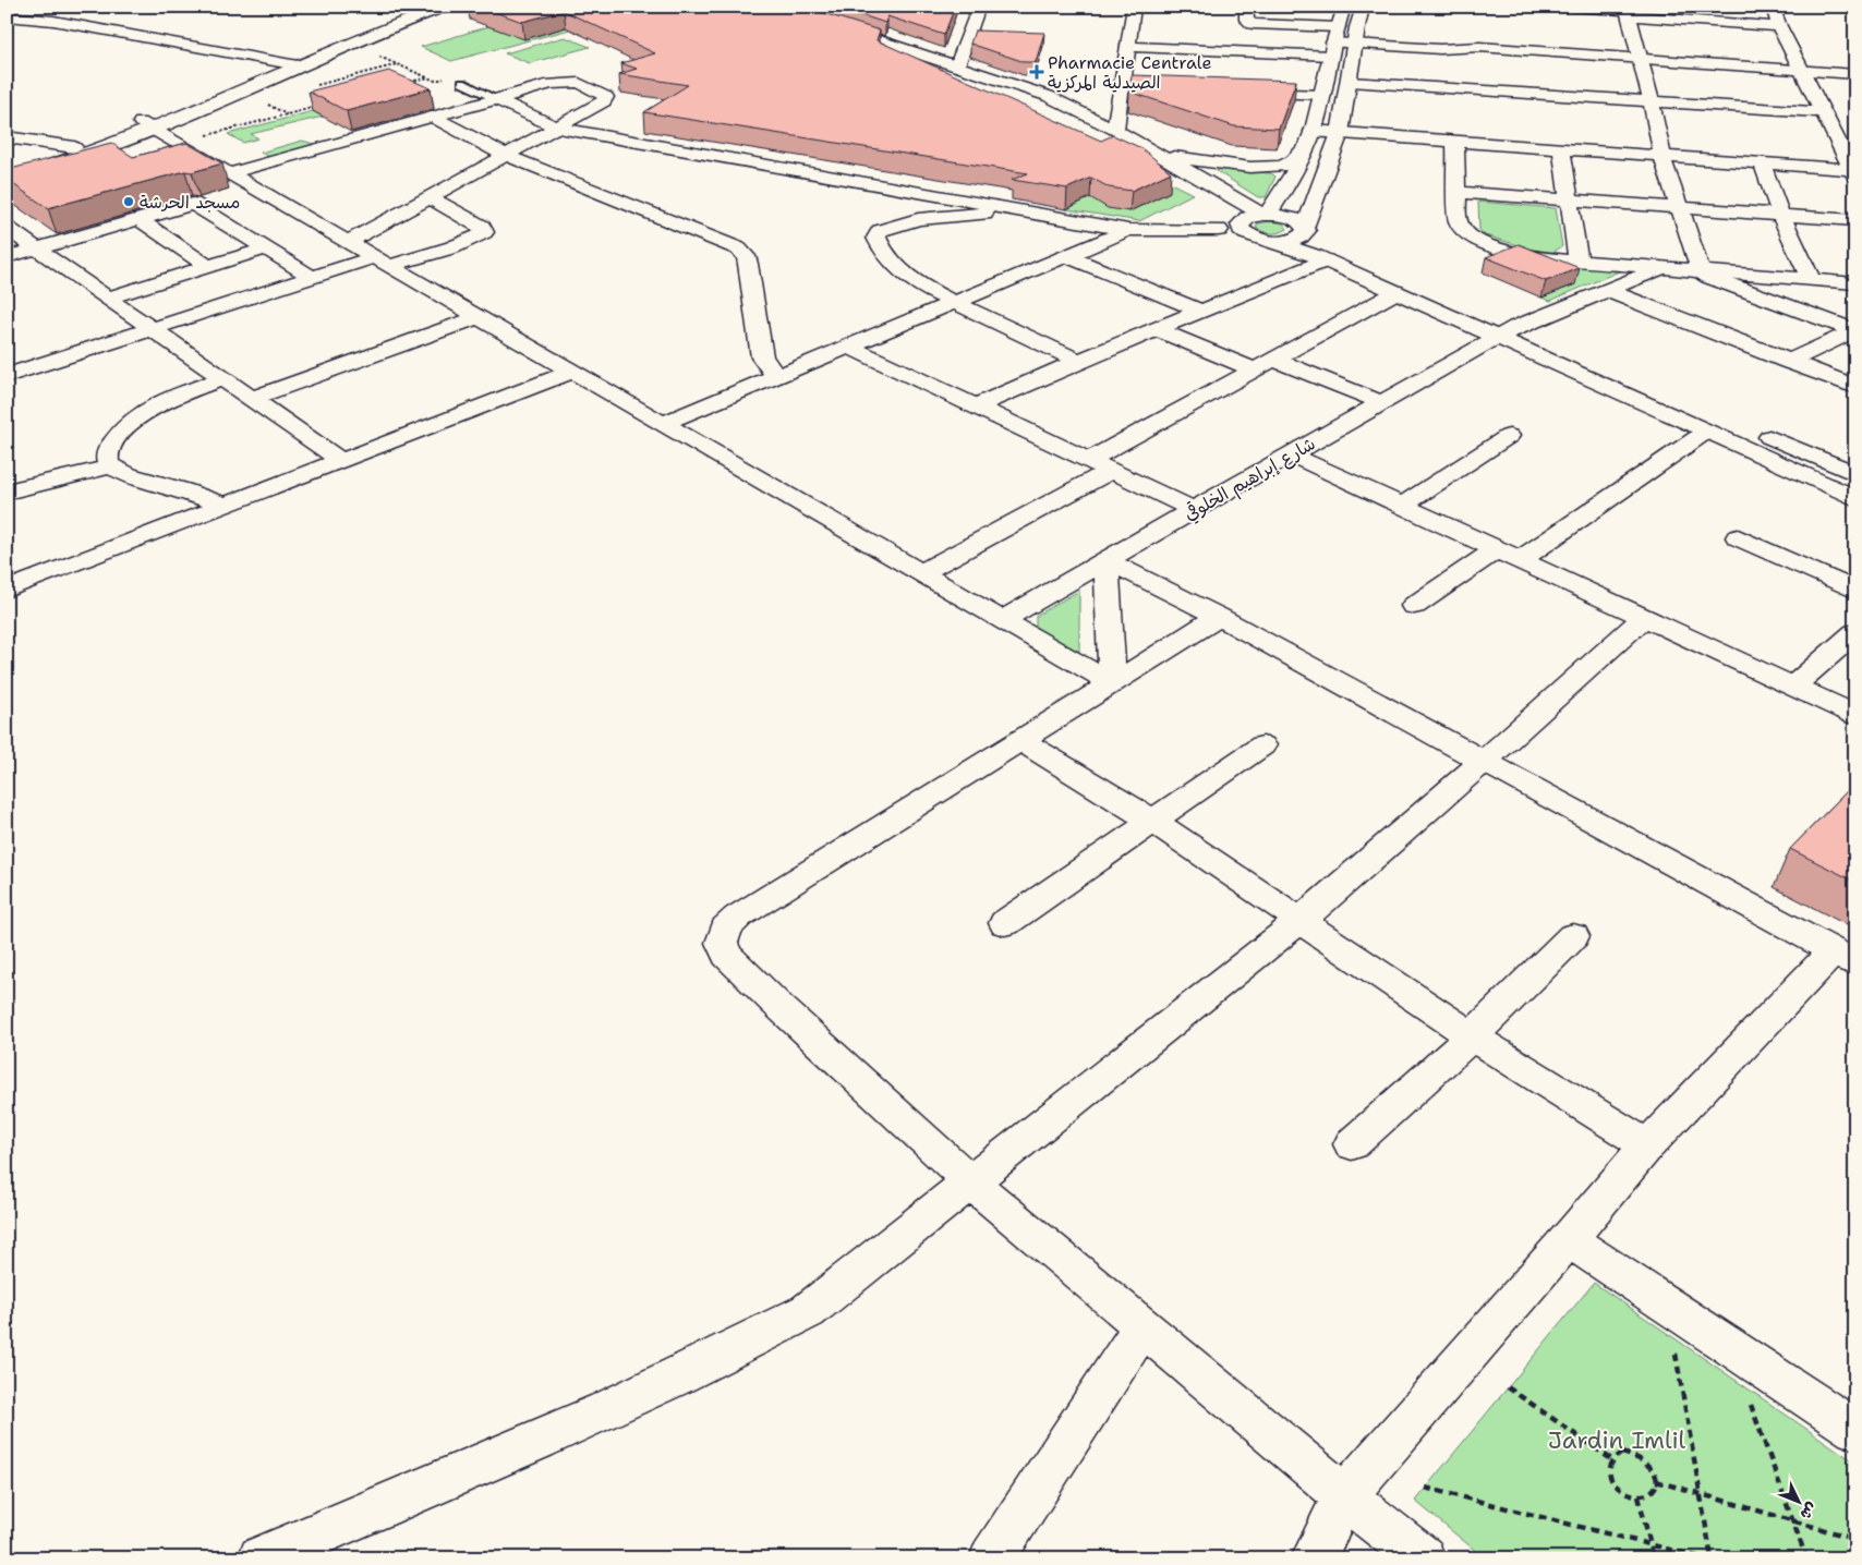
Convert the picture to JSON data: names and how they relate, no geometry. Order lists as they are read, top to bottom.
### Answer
{
  "streets": {
    "street": ["شارع إبراهيم الخلوقي"]
  },
  "parks": ["Jardin Imlil"],
  "places": {
    "health": ["Pharmacie Centrale الصيدلية المركزية"],
    "other": ["مسجد الحرشة"]
  },
  "north": "bottom right"
}
